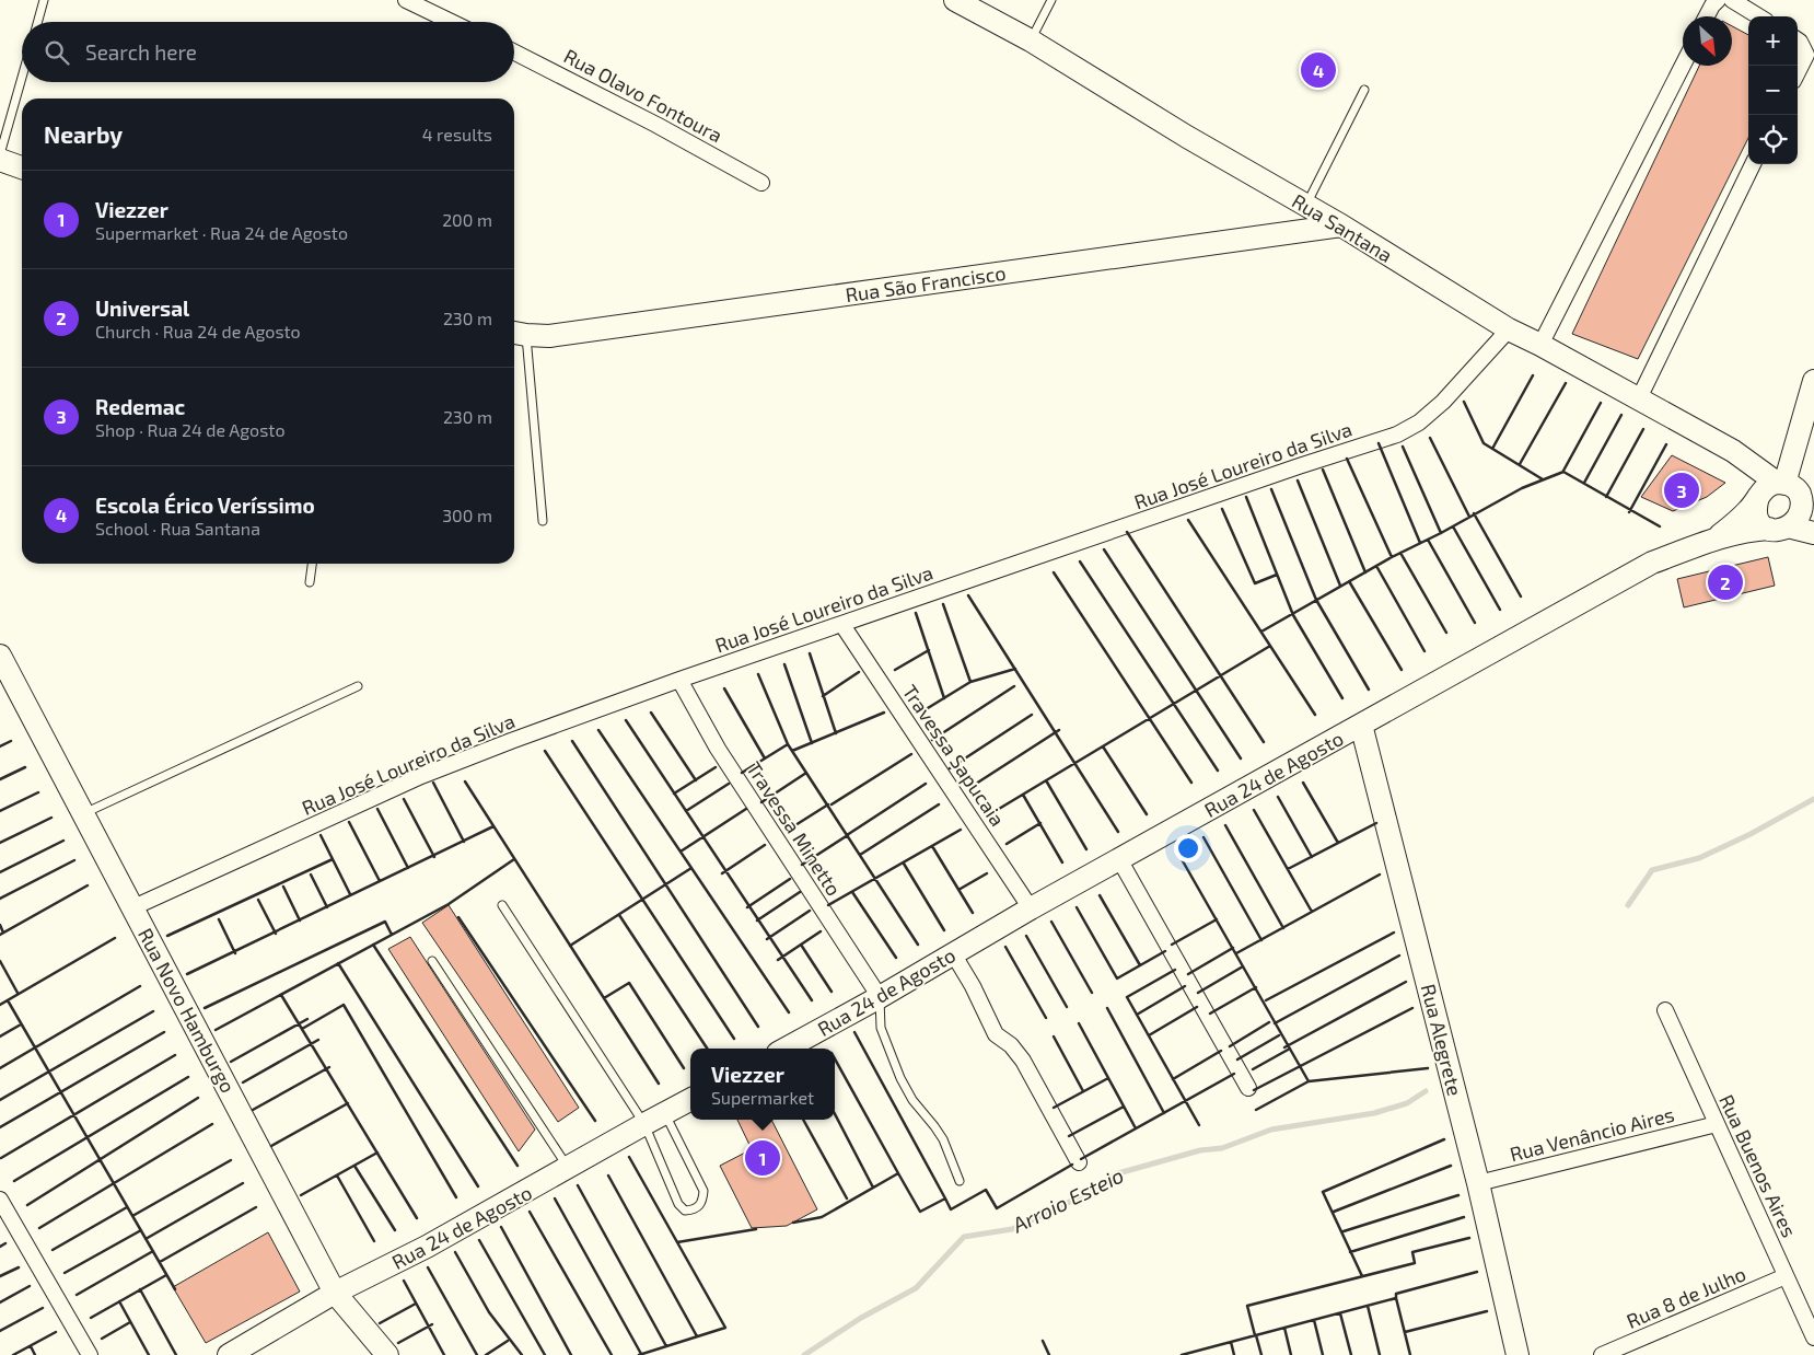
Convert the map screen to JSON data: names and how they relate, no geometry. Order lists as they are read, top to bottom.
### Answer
{
  "streets": {
    "main road": [
      "Rua Santana",
      "Rua São Francisco",
      "Rua 24 de Agosto",
      "Rua Novo Hamburgo",
      "Rua Alegrete"
    ],
    "street": [
      "Rua Olavo Fontoura",
      "Rua José Loureiro da Silva",
      "Travessa Sapucaia",
      "Travessa Minetto",
      "Rua Venâncio Aires",
      "Rua Buenos Aires",
      "Rua 8 de Julho"
    ]
  },
  "crossings": [
    ["Rua Santana", "Rua São Francisco"],
    ["Rua Santana", "Rua José Loureiro da Silva"],
    ["Rua Santana", "Rua 24 de Agosto"],
    ["Rua José Loureiro da Silva", "Travessa Sapucaia"],
    ["Rua José Loureiro da Silva", "Travessa Minetto"],
    ["Rua José Loureiro da Silva", "Rua Novo Hamburgo"],
    ["Travessa Sapucaia", "Rua 24 de Agosto"],
    ["Rua 24 de Agosto", "Travessa Minetto"],
    ["Rua 24 de Agosto", "Rua Novo Hamburgo"],
    ["Rua 24 de Agosto", "Rua Alegrete"],
    ["Rua Alegrete", "Rua Venâncio Aires"],
    ["Rua Venâncio Aires", "Rua Buenos Aires"],
    ["Rua Buenos Aires", "Rua 8 de Julho"]
  ],
  "water": ["Arroio Esteio"],
  "north": "bottom right",
  "page": {
    "map_buttons": ["+", "−"],
    "search": "Search here",
    "pins": [
      "4",
      "3",
      "2",
      "1"
    ],
    "heading": ["Nearby", "4 results"],
    "list": [
      {
        "mark": "1",
        "name": "Viezzer",
        "note": "Supermarket · Rua 24 de Agosto",
        "value": "200 m"
      },
      {
        "mark": "2",
        "name": "Universal",
        "note": "Church · Rua 24 de Agosto",
        "value": "230 m"
      },
      {
        "mark": "3",
        "name": "Redemac",
        "note": "Shop · Rua 24 de Agosto",
        "value": "230 m"
      },
      {
        "mark": "4",
        "name": "Escola Érico Veríssimo",
        "note": "School · Rua Santana",
        "value": "300 m"
      }
    ],
    "popup": ["Viezzer", "Supermarket"]
  }
}
